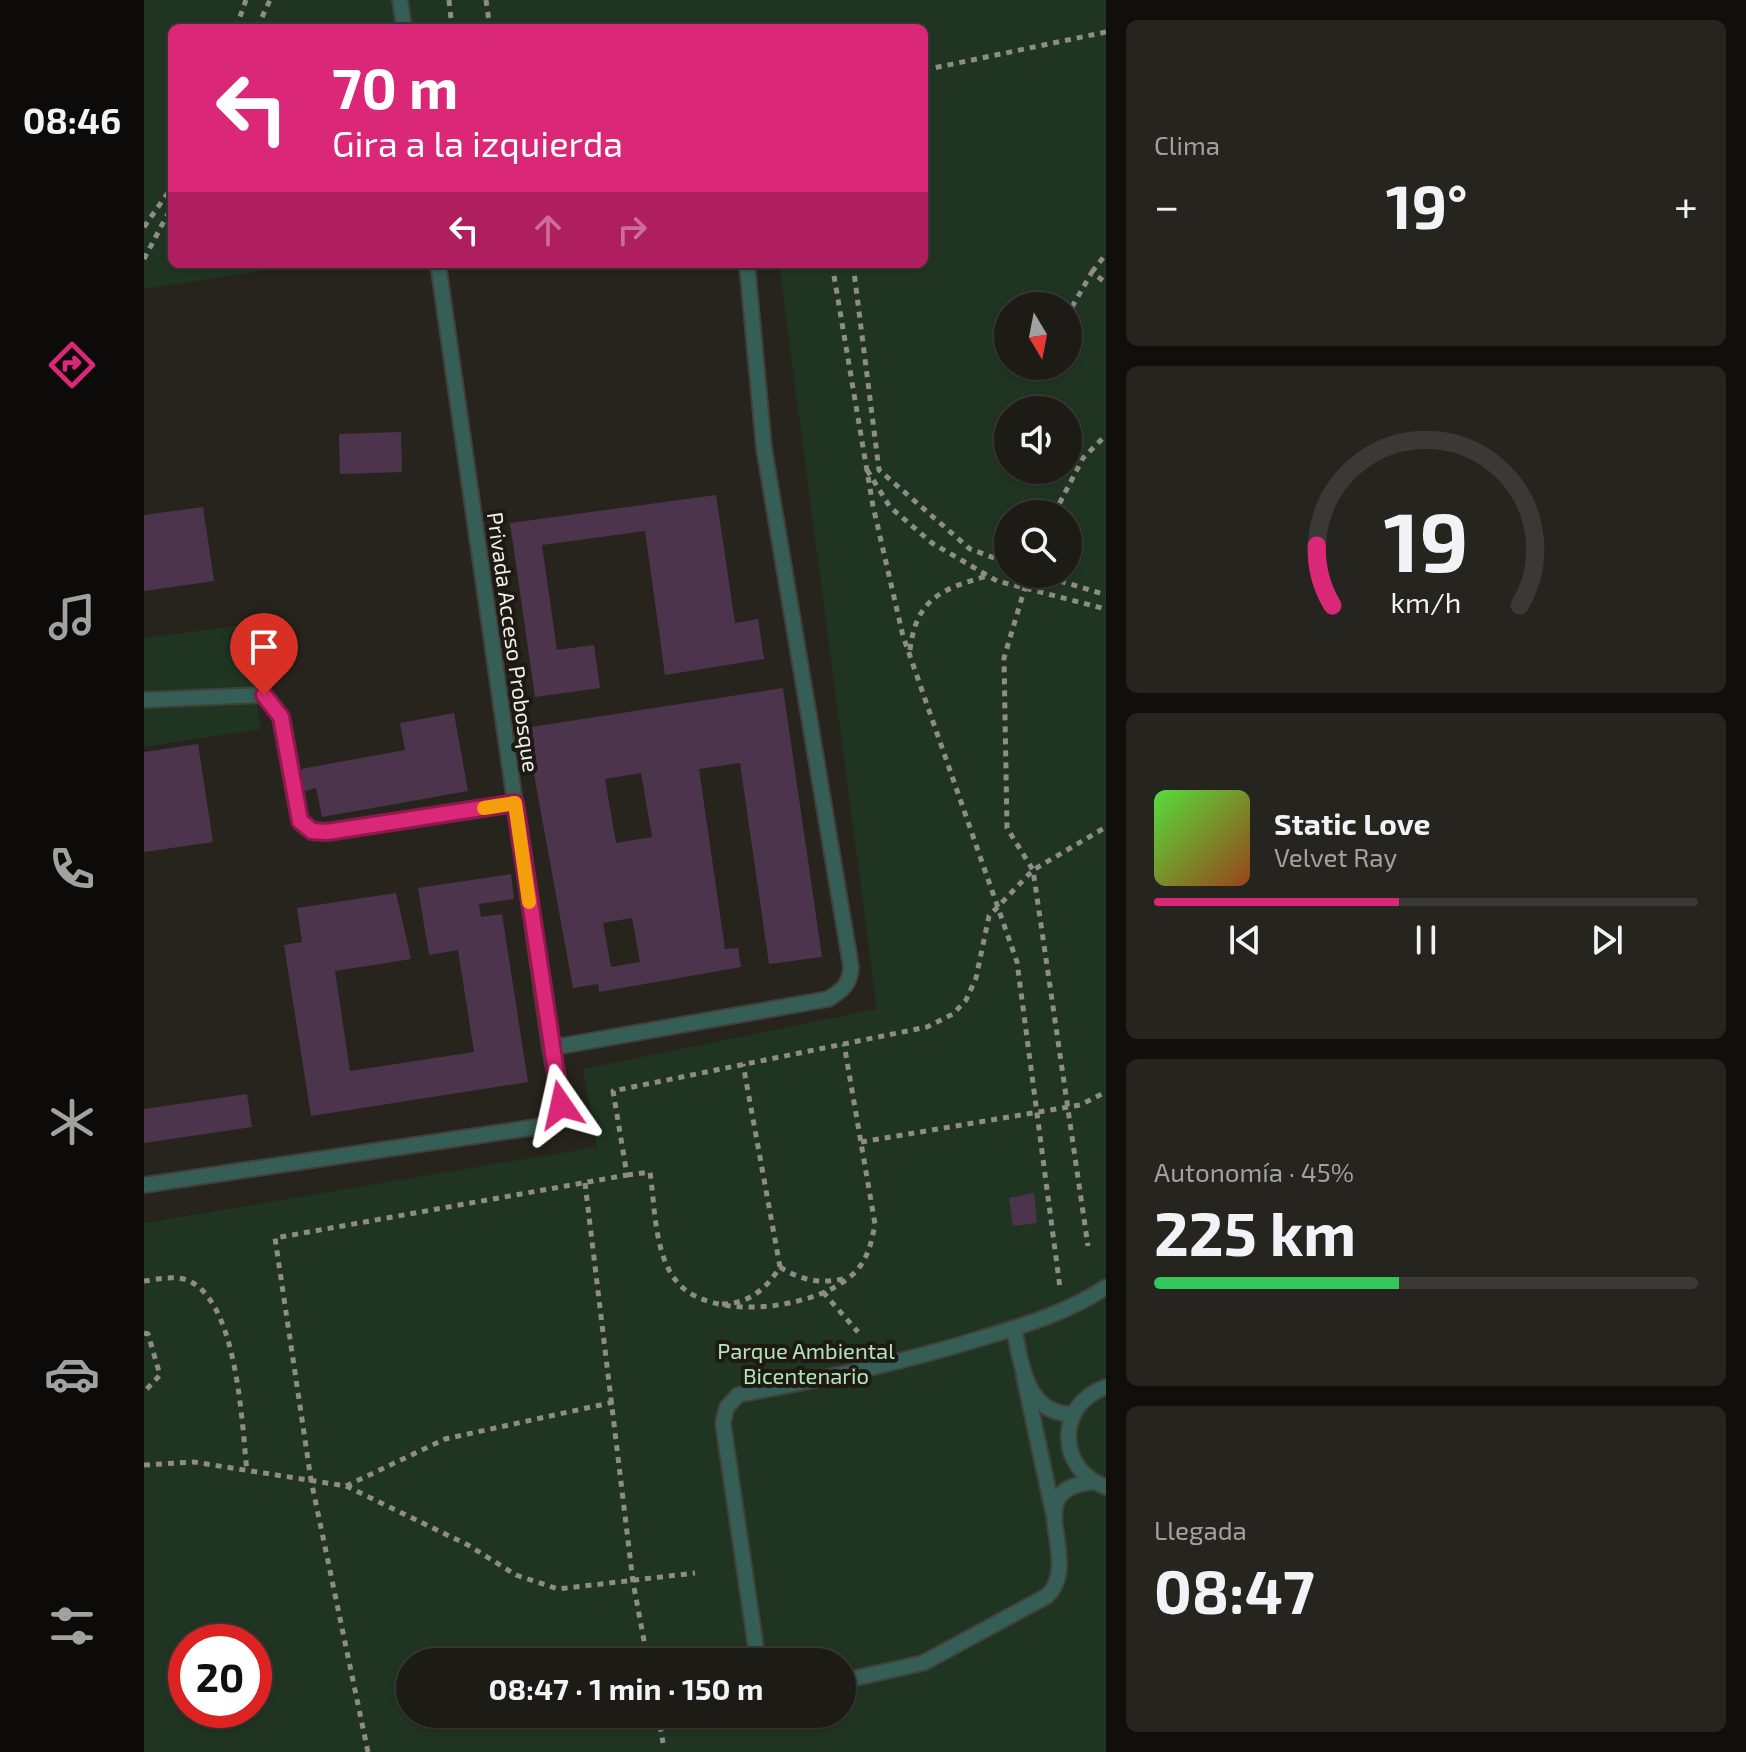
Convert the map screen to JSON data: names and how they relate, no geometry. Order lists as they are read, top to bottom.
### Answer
{
  "streets": {
    "lane": ["Privada Acceso Probosque"]
  },
  "parks": ["Parque Ambiental Bicentenario"],
  "north": "bottom",
  "page": {
    "tabs": "08:46",
    "tile": [
      "Clima",
      ["Autonomía · 45%", "225 km"],
      ["Llegada", "08:47"]
    ],
    "turn": ["70 m", "Gira a la izquierda"],
    "heat": ["−", "19°", "+"],
    "song": ["Static Love", "Velvet Ray"],
    "limit": "20",
    "trip": "08:47 · 1 min · 150 m",
    "gauge": ["19", "km/h"]
  }
}
